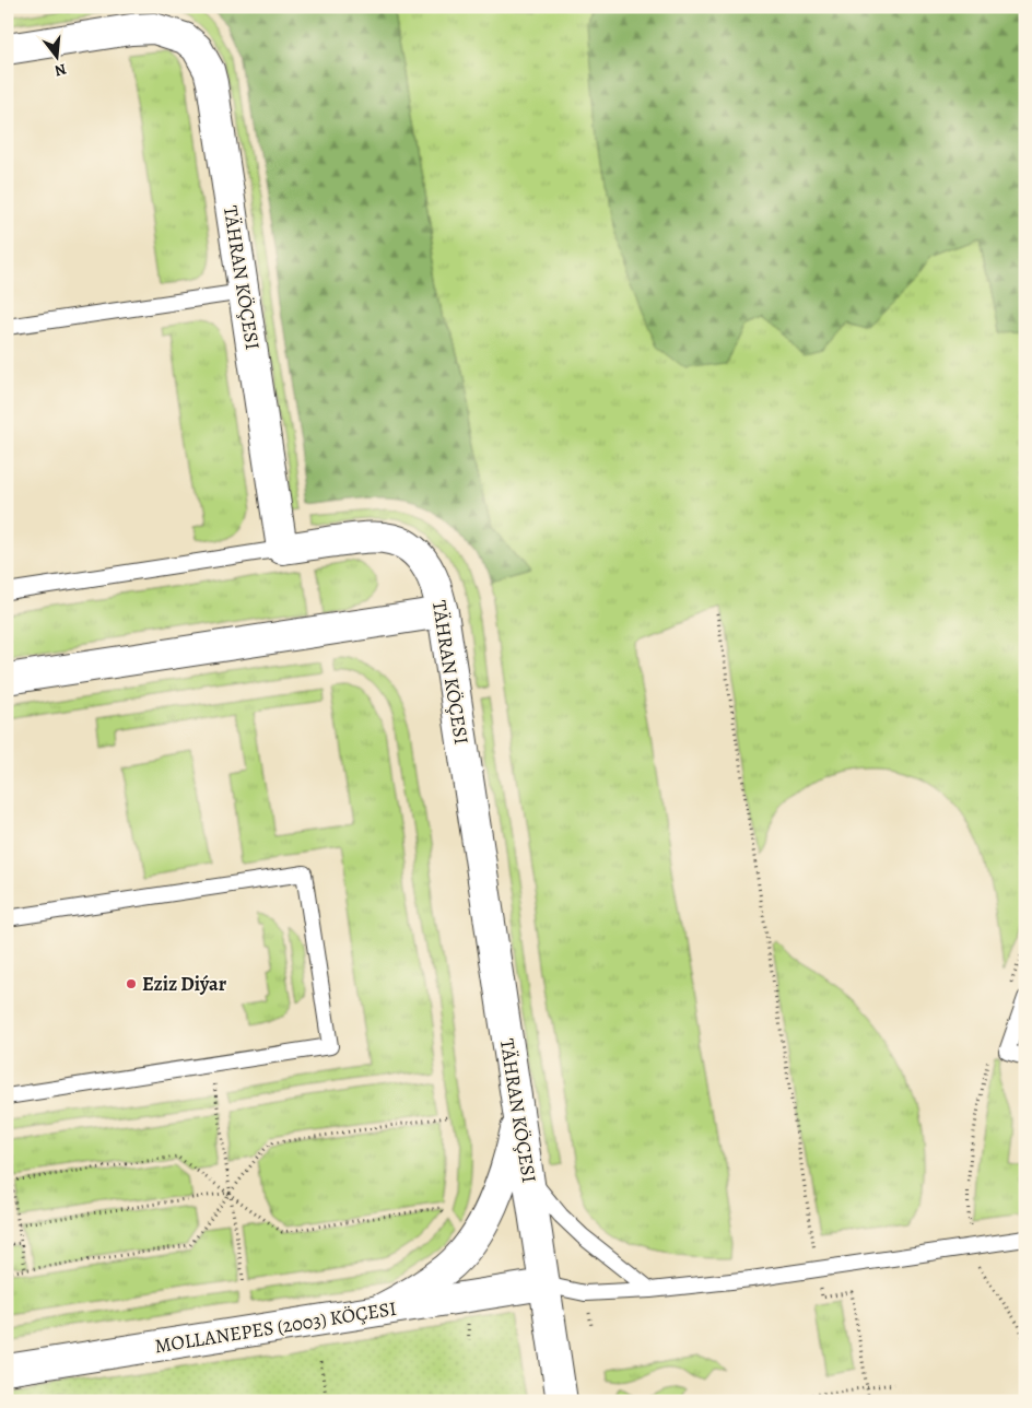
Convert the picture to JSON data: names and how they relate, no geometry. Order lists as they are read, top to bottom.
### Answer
{
  "streets": {
    "street": ["TÄHRAN KÖÇESI", "MOLLANEPES (2003) KÖÇESI"]
  },
  "crossings": [
    ["TÄHRAN KÖÇESI", "MOLLANEPES (2003) KÖÇESI"]
  ],
  "places": ["Eziz Diýar"],
  "north": "bottom"
}
